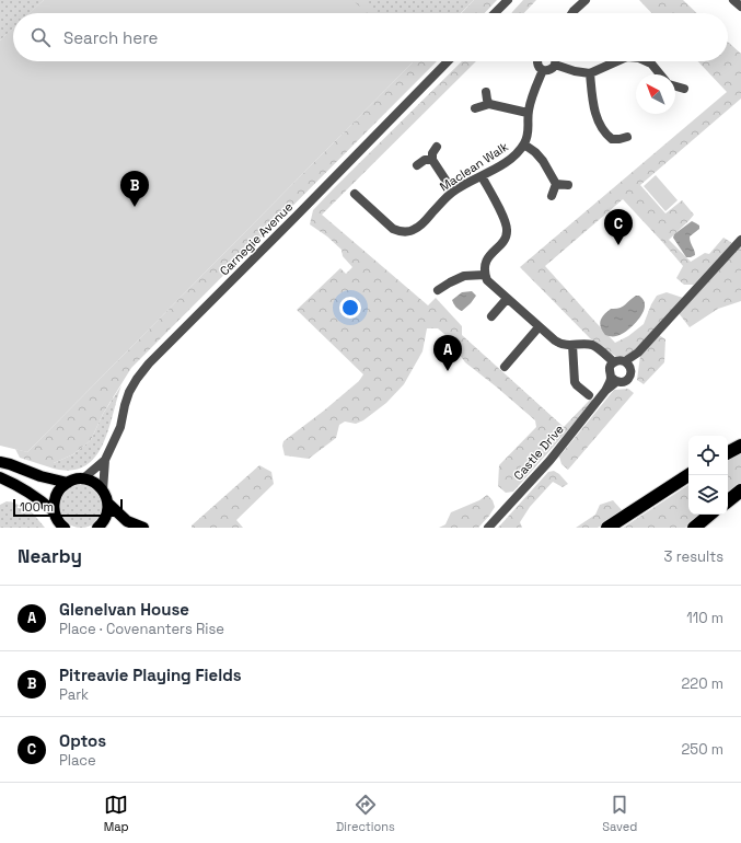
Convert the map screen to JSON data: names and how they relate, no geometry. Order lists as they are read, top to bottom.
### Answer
{
  "streets": {
    "street": ["Maclean Walk", "Carnegie Avenue", "Castle Drive"]
  },
  "scale_bar": "100 m",
  "north": "top left",
  "page": {
    "search": "Search here",
    "pins": ["B", "C", "A"],
    "scale": "100 m",
    "heading": ["Nearby", "3 results"],
    "list": [
      {
        "mark": "A",
        "name": "Glenelvan House",
        "note": "Place · Covenanters Rise",
        "value": "110 m"
      },
      {
        "mark": "B",
        "name": "Pitreavie Playing Fields",
        "note": "Park",
        "value": "220 m"
      },
      {
        "mark": "C",
        "name": "Optos",
        "note": "Place",
        "value": "250 m"
      }
    ],
    "nav": ["Map", "Directions", "Saved"]
  }
}
